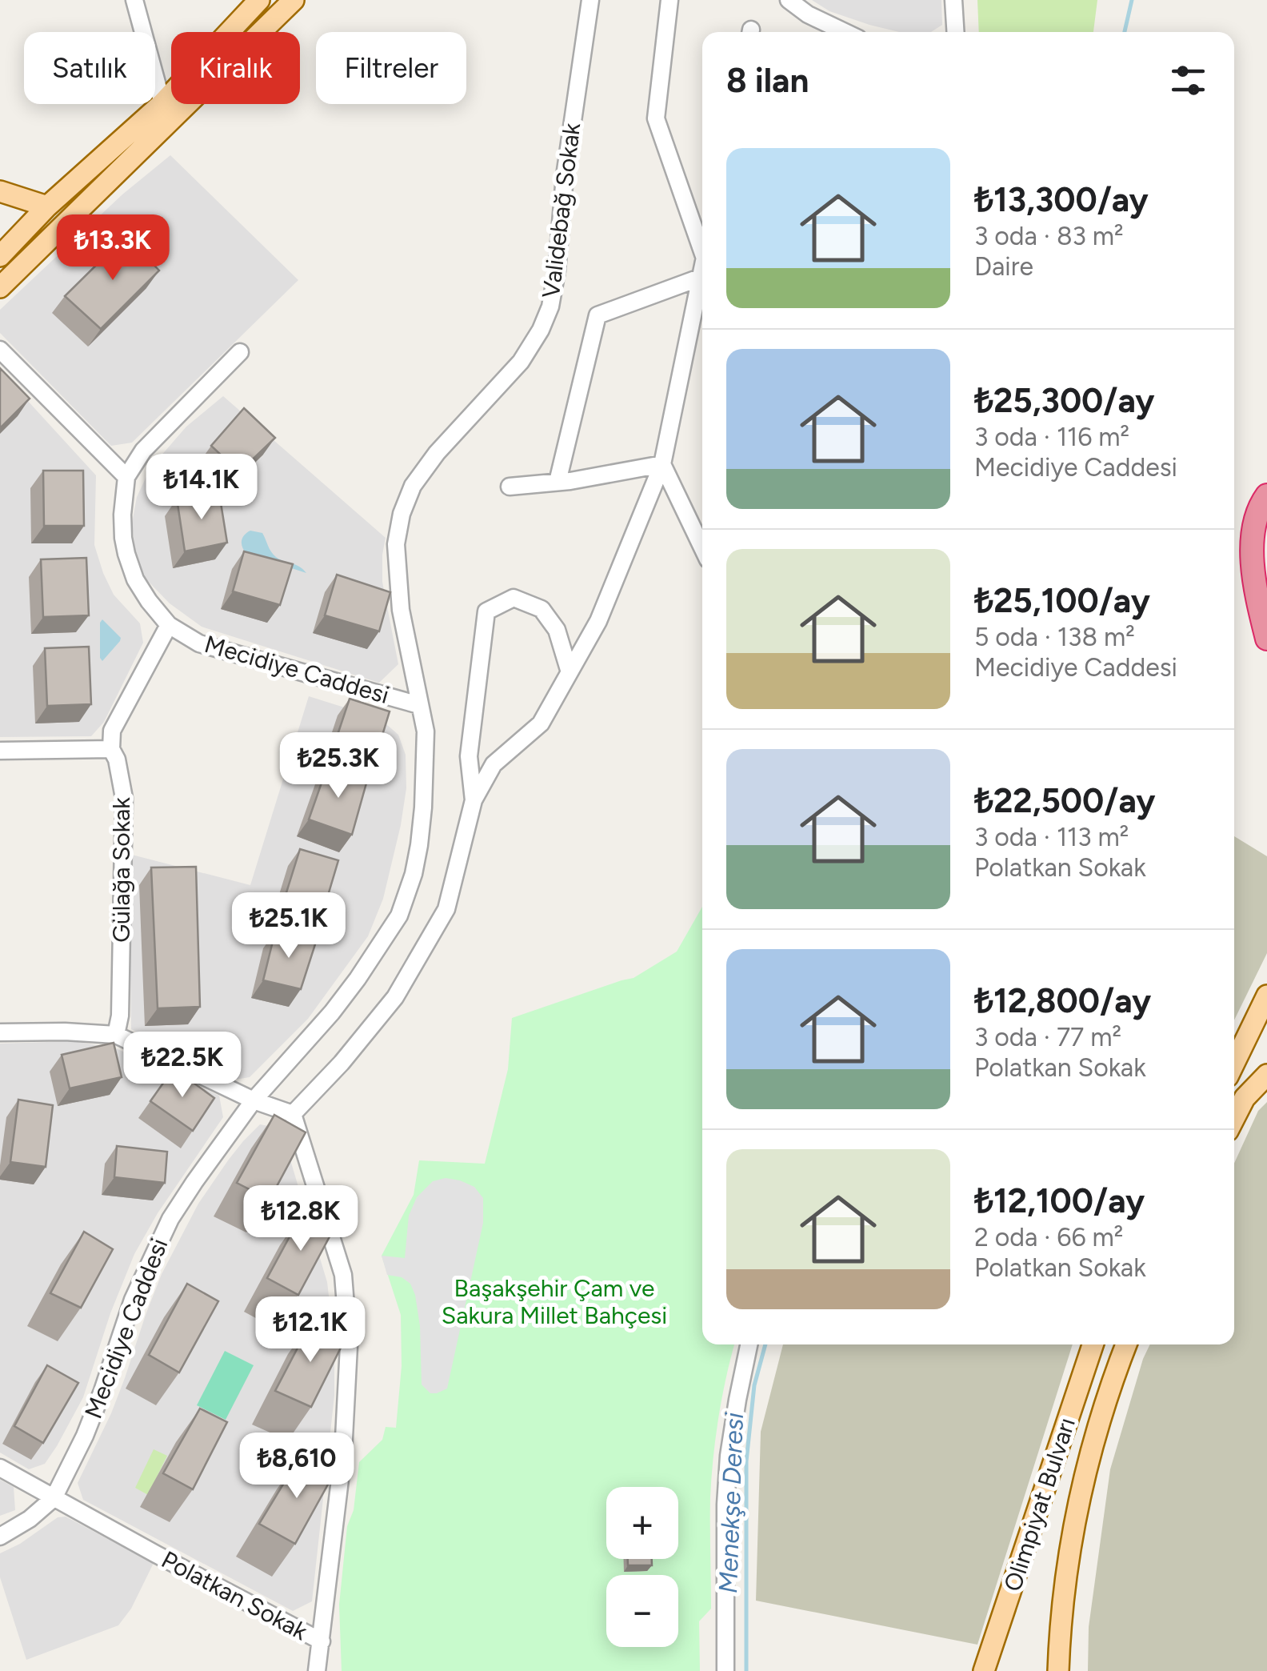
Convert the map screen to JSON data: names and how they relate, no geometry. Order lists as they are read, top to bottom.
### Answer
{
  "streets": {
    "main road": ["Olimpiyat Bulvarı"],
    "street": [
      "Validebağ Sokak",
      "Mecidiye Caddesi",
      "Gülağa Sokak",
      "Polatkan Sokak"
    ]
  },
  "crossings": [
    ["Validebağ Sokak", "Mecidiye Caddesi"],
    ["Mecidiye Caddesi", "Polatkan Sokak"]
  ],
  "water": ["Menekşe Deresi"],
  "parks": ["Başakşehir Çam ve Sakura Millet Bahçesi"],
  "page": {
    "chip": ["Satılık", "Kiralık", "Filtreler"],
    "heading": "8 ilan",
    "list": [
      {
        "name": "₺13,300/ay",
        "note": "3 oda · 83 m² · Daire"
      },
      {
        "name": "₺25,300/ay",
        "note": "3 oda · 116 m² · Mecidiye Caddesi"
      },
      {
        "name": "₺25,100/ay",
        "note": "5 oda · 138 m² · Mecidiye Caddesi"
      },
      {
        "name": "₺22,500/ay",
        "note": "3 oda · 113 m² · Polatkan Sokak"
      },
      {
        "name": "₺12,800/ay",
        "note": "3 oda · 77 m² · Polatkan Sokak"
      },
      {
        "name": "₺12,100/ay",
        "note": "2 oda · 66 m² · Polatkan Sokak"
      }
    ],
    "price": [
      "₺13.3K",
      "₺14.1K",
      "₺25.3K",
      "₺25.1K",
      "₺22.5K",
      "₺12.8K",
      "₺12.1K",
      "₺8,610"
    ],
    "map_buttons": ["+", "−"]
  }
}
